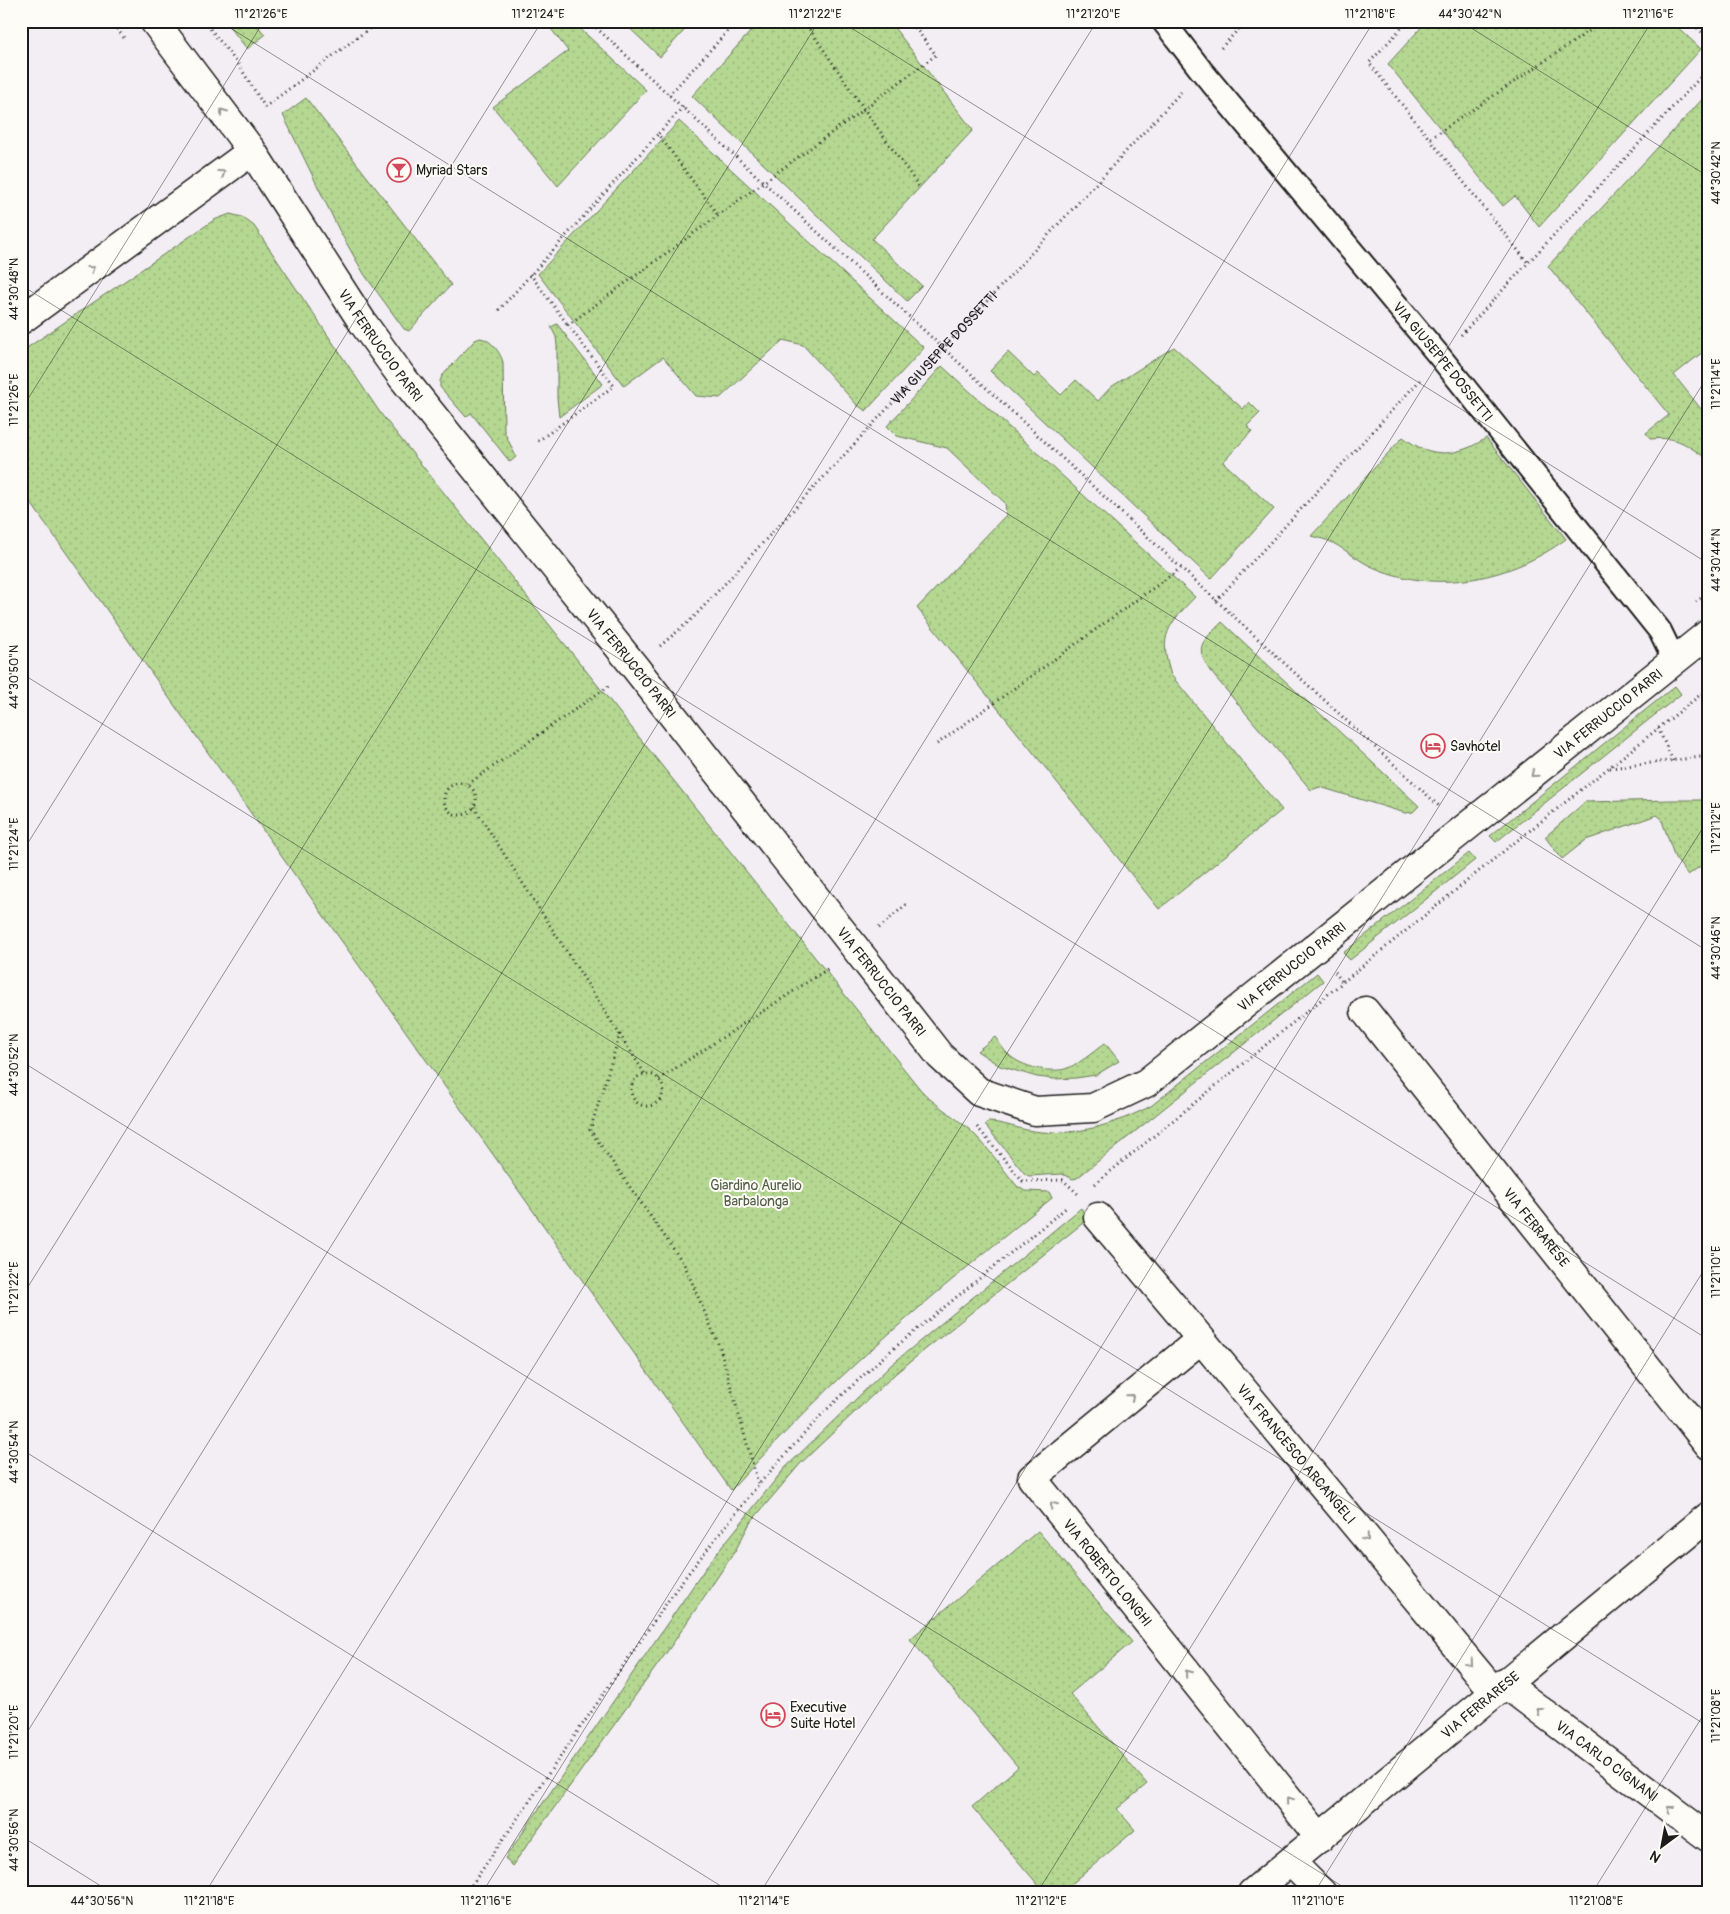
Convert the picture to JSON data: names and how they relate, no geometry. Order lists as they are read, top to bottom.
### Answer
{
  "streets": {
    "street": [
      "VIA FERRUCCIO PARRI",
      "VIA GIUSEPPE DOSSETTI",
      "VIA FERRARESE",
      "VIA FRANCESCO ARCANGELI",
      "VIA ROBERTO LONGHI",
      "VIA CARLO CIGNANI"
    ]
  },
  "crossings": [
    ["VIA FERRUCCIO PARRI", "VIA GIUSEPPE DOSSETTI"],
    ["VIA FERRARESE", "VIA FRANCESCO ARCANGELI"],
    ["VIA FERRARESE", "VIA ROBERTO LONGHI"],
    ["VIA FERRARESE", "VIA CARLO CIGNANI"],
    ["VIA FRANCESCO ARCANGELI", "VIA ROBERTO LONGHI"],
    ["VIA FRANCESCO ARCANGELI", "VIA CARLO CIGNANI"]
  ],
  "one_way": ["VIA FRANCESCO ARCANGELI", "VIA CARLO CIGNANI"],
  "parks": ["Giardino Aurelio Barbalonga"],
  "places": {
    "bar": ["Myriad Stars"],
    "hotel": ["Savhotel", "Executive Suite Hotel"]
  },
  "north": "bottom left",
  "coordinates": [
    "11°21'26\"E",
    "11°21'24\"E",
    "11°21'22\"E",
    "11°21'20\"E",
    "11°21'18\"E",
    "44°30'42\"N",
    "11°21'16\"E",
    "44°30'48\"N",
    "11°21'14\"E",
    "44°30'44\"N",
    "44°30'50\"N",
    "11°21'12\"E",
    "44°30'46\"N",
    "44°30'52\"N",
    "11°21'10\"E",
    "44°30'54\"N",
    "11°21'08\"E",
    "44°30'56\"N"
  ]
}
